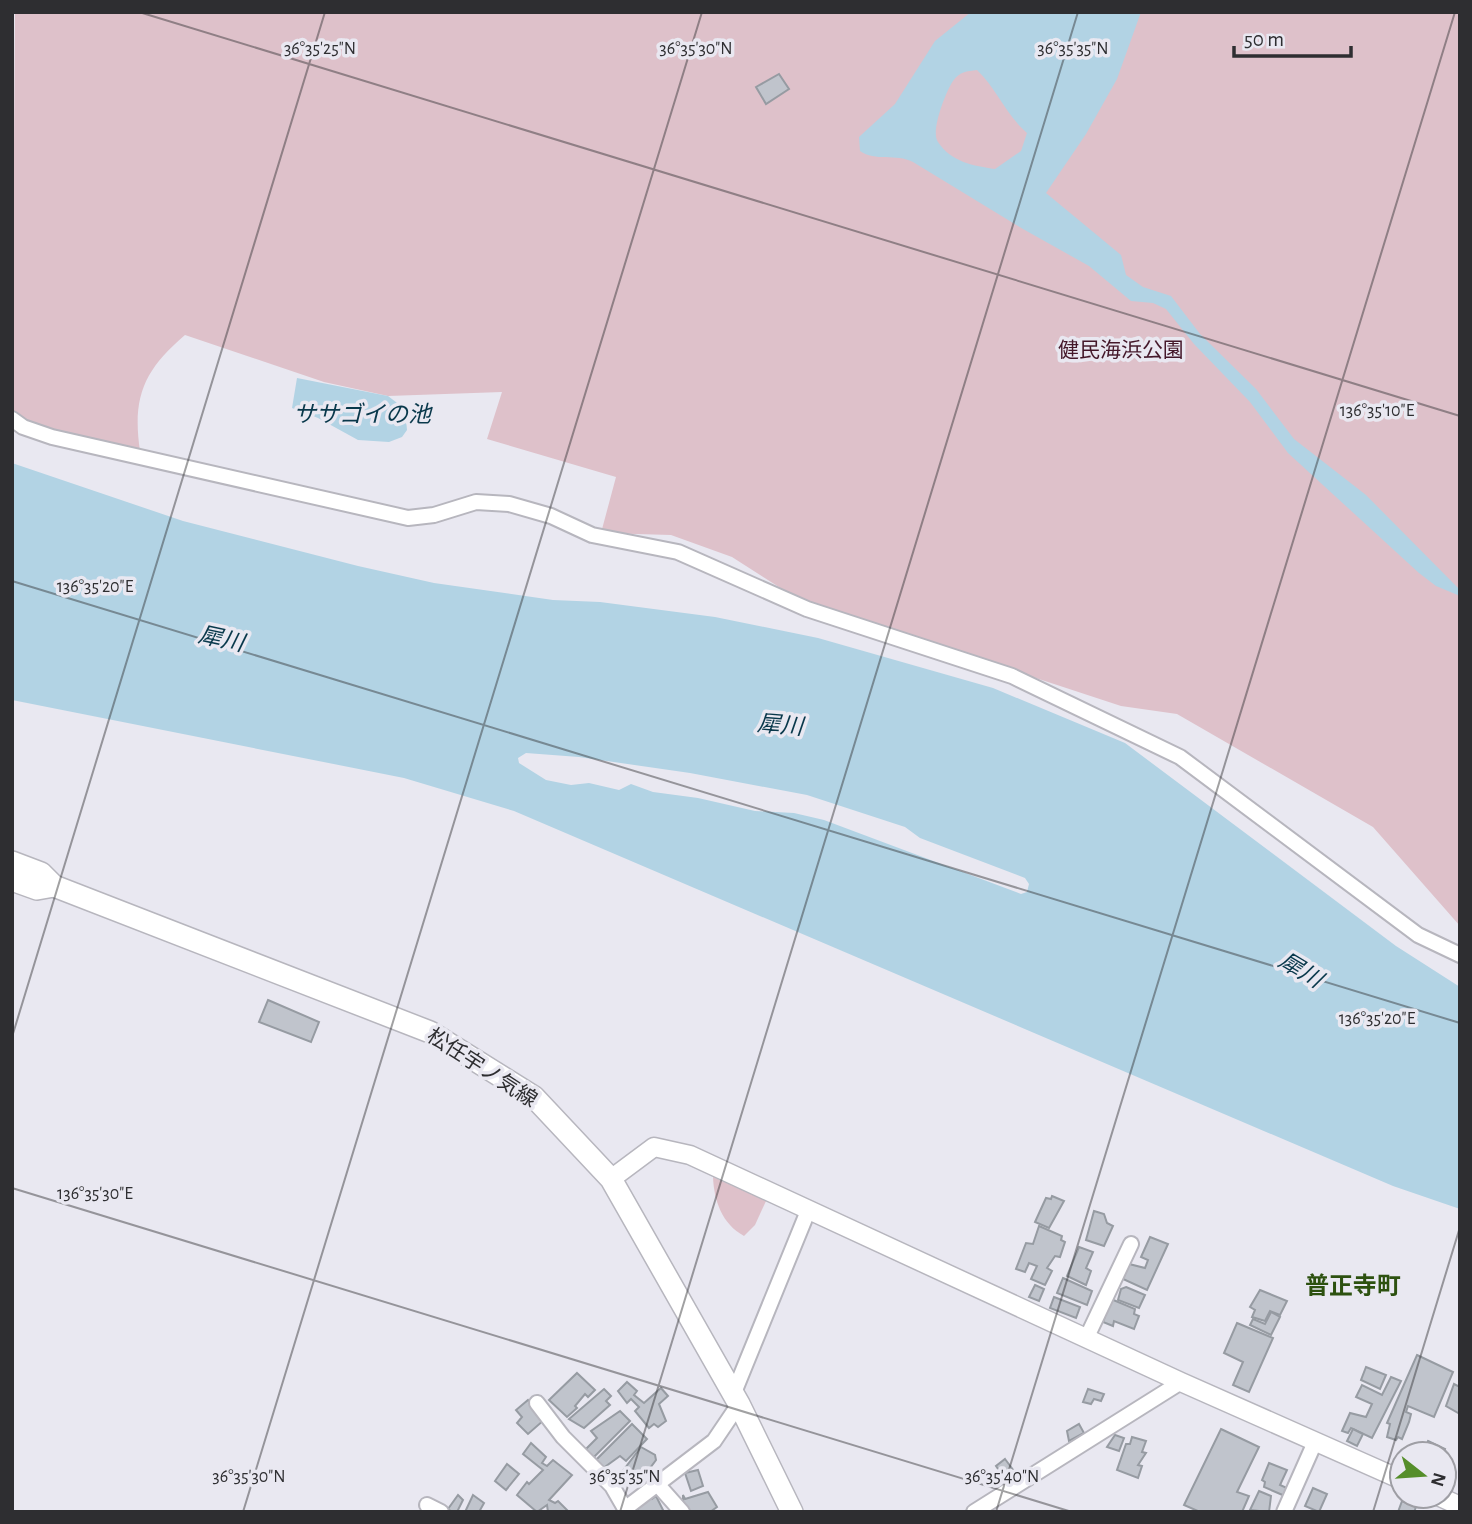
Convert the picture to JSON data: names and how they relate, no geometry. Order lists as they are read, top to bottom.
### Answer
{
  "streets": {
    "main road": ["松任宇ノ気線"]
  },
  "districts": ["普正寺町"],
  "water": ["ササゴイの池", "犀川"],
  "parks": ["健民海浜公園"],
  "scale_bar": "50 m",
  "north": "right",
  "coordinates": [
    "36°35'25\"N",
    "36°35'30\"N",
    "36°35'35\"N",
    "136°35'10\"E",
    "136°35'20\"E",
    "136°35'30\"E",
    "36°35'40\"N"
  ]
}
